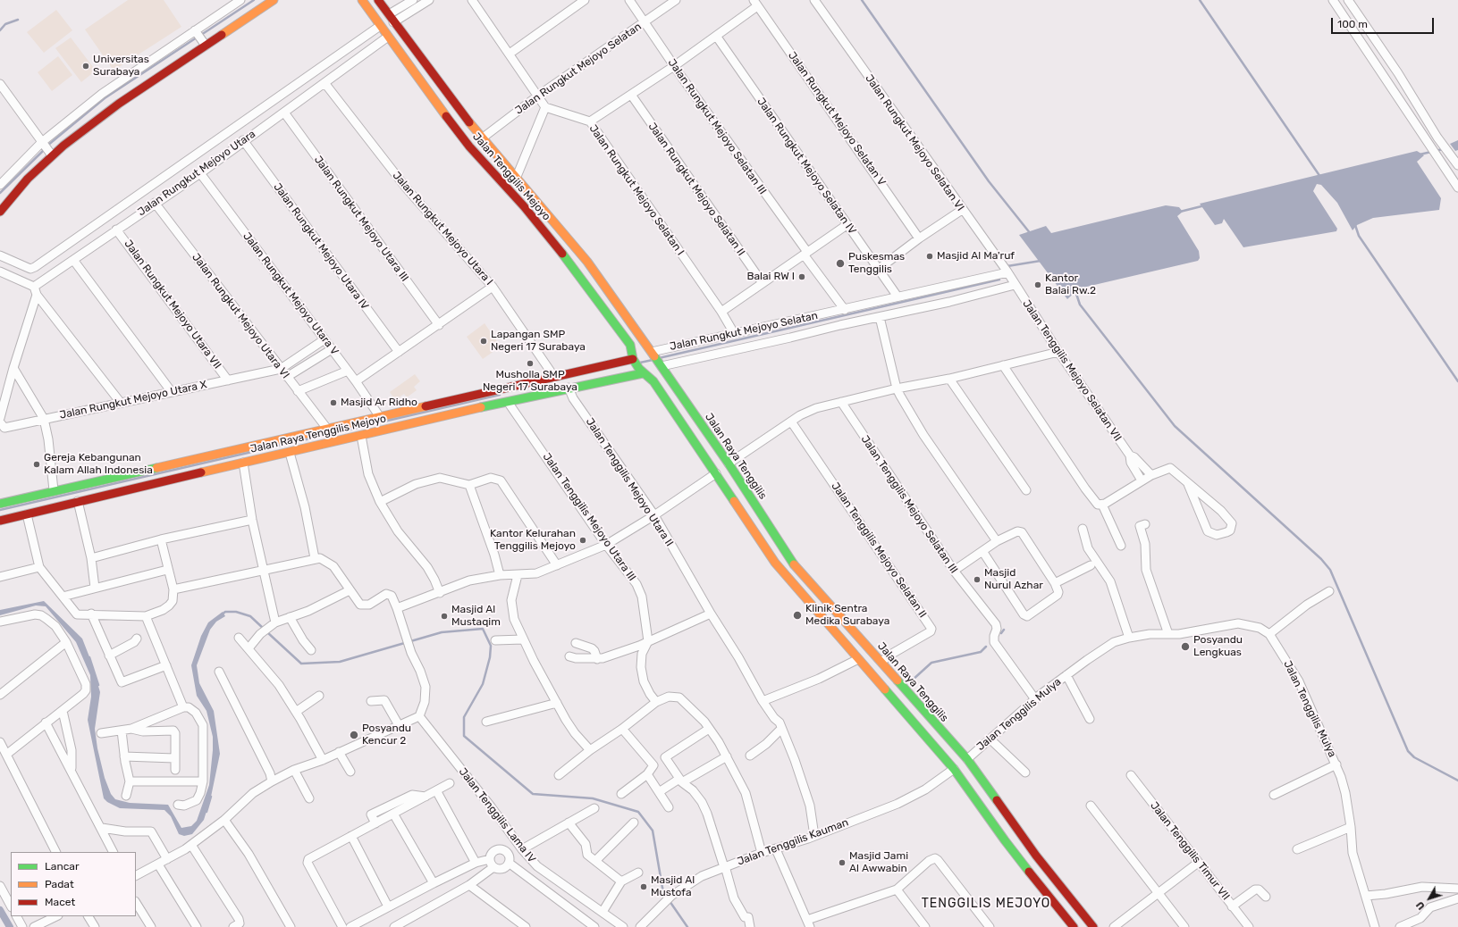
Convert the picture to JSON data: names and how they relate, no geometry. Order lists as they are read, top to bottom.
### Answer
{
  "streets": {
    "main road": ["Jalan Tenggilis Mejoyo", "Jalan Raya Tenggilis Mejoyo", "Jalan Raya Tenggilis"],
    "street": [
      "Jalan Rungkut Mejoyo Selatan",
      "Jalan Rungkut Mejoyo Selatan V",
      "Jalan Rungkut Mejoyo Selatan III",
      "Jalan Rungkut Mejoyo Selatan VI",
      "Jalan Rungkut Mejoyo Selatan IV",
      "Jalan Rungkut Mejoyo Utara",
      "Jalan Rungkut Mejoyo Selatan II",
      "Jalan Rungkut Mejoyo Selatan I",
      "Jalan Rungkut Mejoyo Utara III",
      "Jalan Rungkut Mejoyo Utara I",
      "Jalan Rungkut Mejoyo Utara IV",
      "Jalan Rungkut Mejoyo Utara V",
      "Jalan Rungkut Mejoyo Utara VII",
      "Jalan Rungkut Mejoyo Utara VI",
      "Jalan Tenggilis Mejoyo Selatan VII",
      "Jalan Rungkut Mejoyo Utara X",
      "Jalan Tenggilis Mejoyo Utara II",
      "Jalan Tenggilis Mejoyo Selatan III",
      "Jalan Tenggilis Mejoyo Utara III",
      "Jalan Tenggilis Mejoyo Selatan II",
      "Jalan Tenggilis Mulya",
      "Jalan Tenggilis Lama IV",
      "Jalan Tenggilis Kauman",
      "Jalan Tenggilis Timur VII"
    ]
  },
  "crossings": [
    ["Jalan Rungkut Mejoyo Selatan", "Jalan Rungkut Mejoyo Selatan III"],
    ["Jalan Rungkut Mejoyo Selatan", "Jalan Rungkut Mejoyo Selatan VI"],
    ["Jalan Rungkut Mejoyo Selatan", "Jalan Rungkut Mejoyo Selatan IV"],
    ["Jalan Rungkut Mejoyo Selatan", "Jalan Tenggilis Mejoyo"],
    ["Jalan Rungkut Mejoyo Selatan", "Jalan Rungkut Mejoyo Selatan I"],
    ["Jalan Rungkut Mejoyo Selatan", "Jalan Tenggilis Mejoyo Selatan VII"],
    ["Jalan Rungkut Mejoyo Selatan", "Jalan Raya Tenggilis"],
    ["Jalan Rungkut Mejoyo Selatan VI", "Jalan Tenggilis Mejoyo Selatan VII"],
    ["Jalan Rungkut Mejoyo Utara", "Jalan Tenggilis Mejoyo"],
    ["Jalan Rungkut Mejoyo Utara", "Jalan Rungkut Mejoyo Utara III"],
    ["Jalan Rungkut Mejoyo Utara", "Jalan Rungkut Mejoyo Utara I"],
    ["Jalan Rungkut Mejoyo Utara", "Jalan Rungkut Mejoyo Utara IV"],
    ["Jalan Rungkut Mejoyo Utara", "Jalan Rungkut Mejoyo Utara V"],
    ["Jalan Rungkut Mejoyo Utara", "Jalan Rungkut Mejoyo Utara VII"],
    ["Jalan Rungkut Mejoyo Utara", "Jalan Rungkut Mejoyo Utara VI"],
    ["Jalan Tenggilis Mejoyo", "Jalan Raya Tenggilis Mejoyo"],
    ["Jalan Tenggilis Mejoyo", "Jalan Raya Tenggilis"],
    ["Jalan Rungkut Mejoyo Utara I", "Jalan Raya Tenggilis Mejoyo"],
    ["Jalan Rungkut Mejoyo Utara V", "Jalan Raya Tenggilis Mejoyo"],
    ["Jalan Rungkut Mejoyo Utara VII", "Jalan Rungkut Mejoyo Utara X"],
    ["Jalan Rungkut Mejoyo Utara VI", "Jalan Rungkut Mejoyo Utara X"],
    ["Jalan Rungkut Mejoyo Utara VI", "Jalan Raya Tenggilis Mejoyo"],
    ["Jalan Raya Tenggilis Mejoyo", "Jalan Tenggilis Mejoyo Utara II"],
    ["Jalan Raya Tenggilis Mejoyo", "Jalan Tenggilis Mejoyo Utara III"],
    ["Jalan Raya Tenggilis", "Jalan Tenggilis Mejoyo Selatan II"],
    ["Jalan Raya Tenggilis", "Jalan Tenggilis Mulya"],
    ["Jalan Tenggilis Mejoyo Utara II", "Jalan Tenggilis Kauman"],
    ["Jalan Tenggilis Mejoyo Selatan III", "Jalan Tenggilis Mulya"]
  ],
  "districts": ["TENGGILIS MEJOYO"],
  "places": [
    "Universitas Surabaya",
    "Masjid Al Ma'ruf",
    "Puskesmas Tenggilis",
    "Balai RW I",
    "Kantor Balai Rw.2",
    "Lapangan SMP Negeri 17 Surabaya",
    "Musholla SMP Negeri 17 Surabaya",
    "Masjid Ar Ridho",
    "Gereja Kebangunan Kalam Allah Indonesia",
    "Kantor Kelurahan Tenggilis Mejoyo",
    "Masjid Nurul Azhar",
    "Klinik Sentra Medika Surabaya",
    "Masjid Al Mustaqim",
    "Posyandu Lengkuas",
    "Posyandu Kencur 2",
    "Masjid Jami Al Awwabin",
    "Masjid Al Mustofa"
  ],
  "legend": ["Lancar", "Padat", "Macet"],
  "scale_bar": "100 m",
  "north": "bottom left"
}
